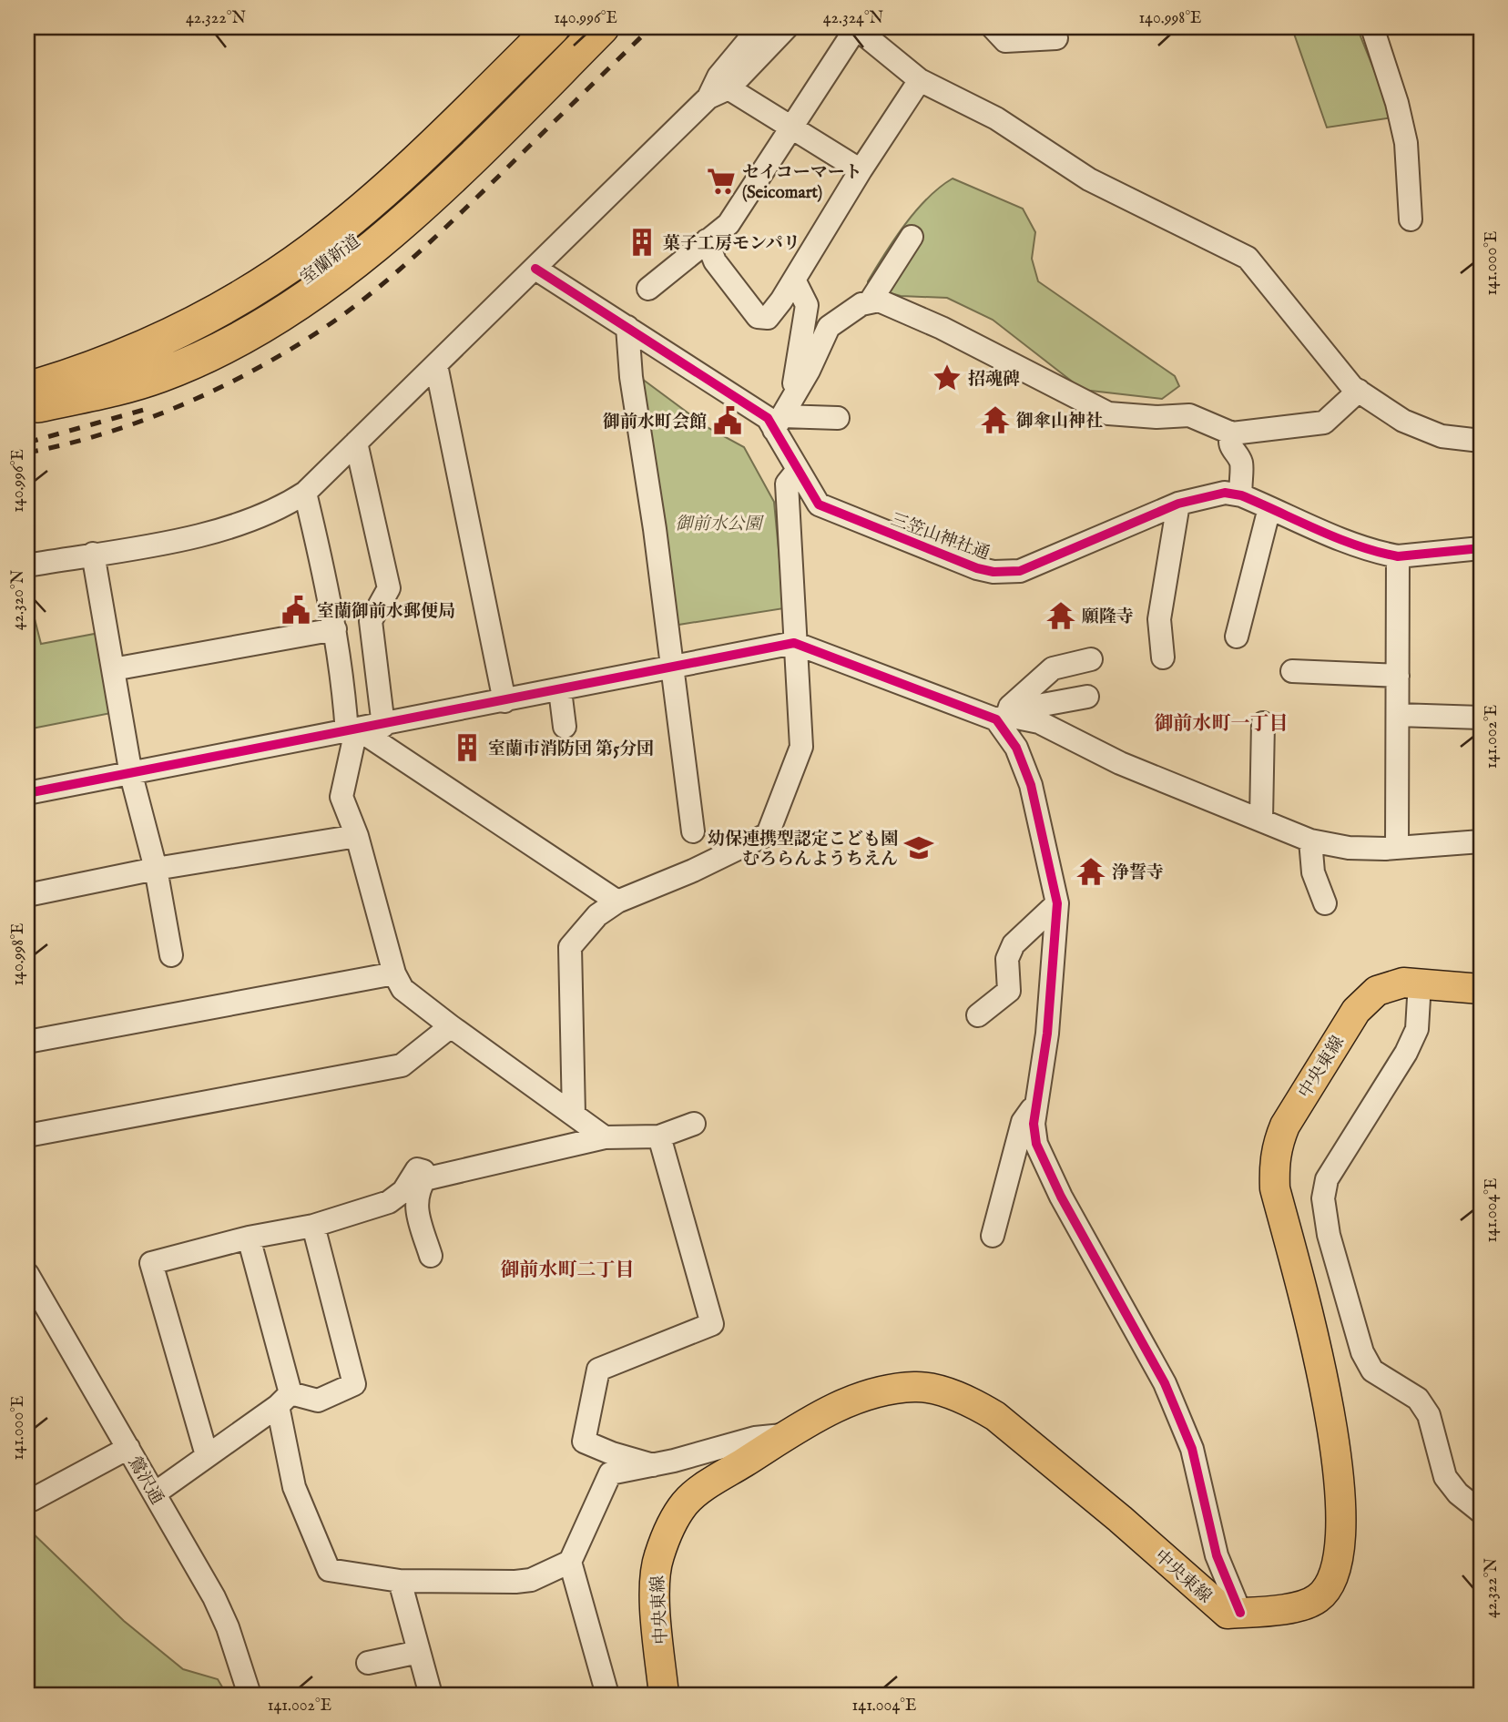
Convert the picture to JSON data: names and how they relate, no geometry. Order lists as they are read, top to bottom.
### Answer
{
  "streets": {
    "highway": ["室蘭新道"],
    "main road": ["中央東線"],
    "street": ["三笠山神社通", "鶯沢通"]
  },
  "districts": ["御前水町一丁目", "御前水町二丁目"],
  "parks": ["御前水公園"],
  "places": {
    "supermarket": ["セイコーマート (Seicomart)"],
    "building": ["菓子工房モンパリ", "室蘭市消防団 第5分団"],
    "place": ["招魂碑"],
    "temple": ["御傘山神社", "願隆寺", "浄誓寺"],
    "public building": ["御前水町会館", "室蘭御前水郵便局"],
    "school or university": ["幼保連携型認定こども園 むろらんようちえん"]
  },
  "coordinates": [
    "42.322°N",
    "140.996°E",
    "42.324°N",
    "140.998°E",
    "141.000°E",
    "42.320°N",
    "141.002°E",
    "141.004°E"
  ]
}
